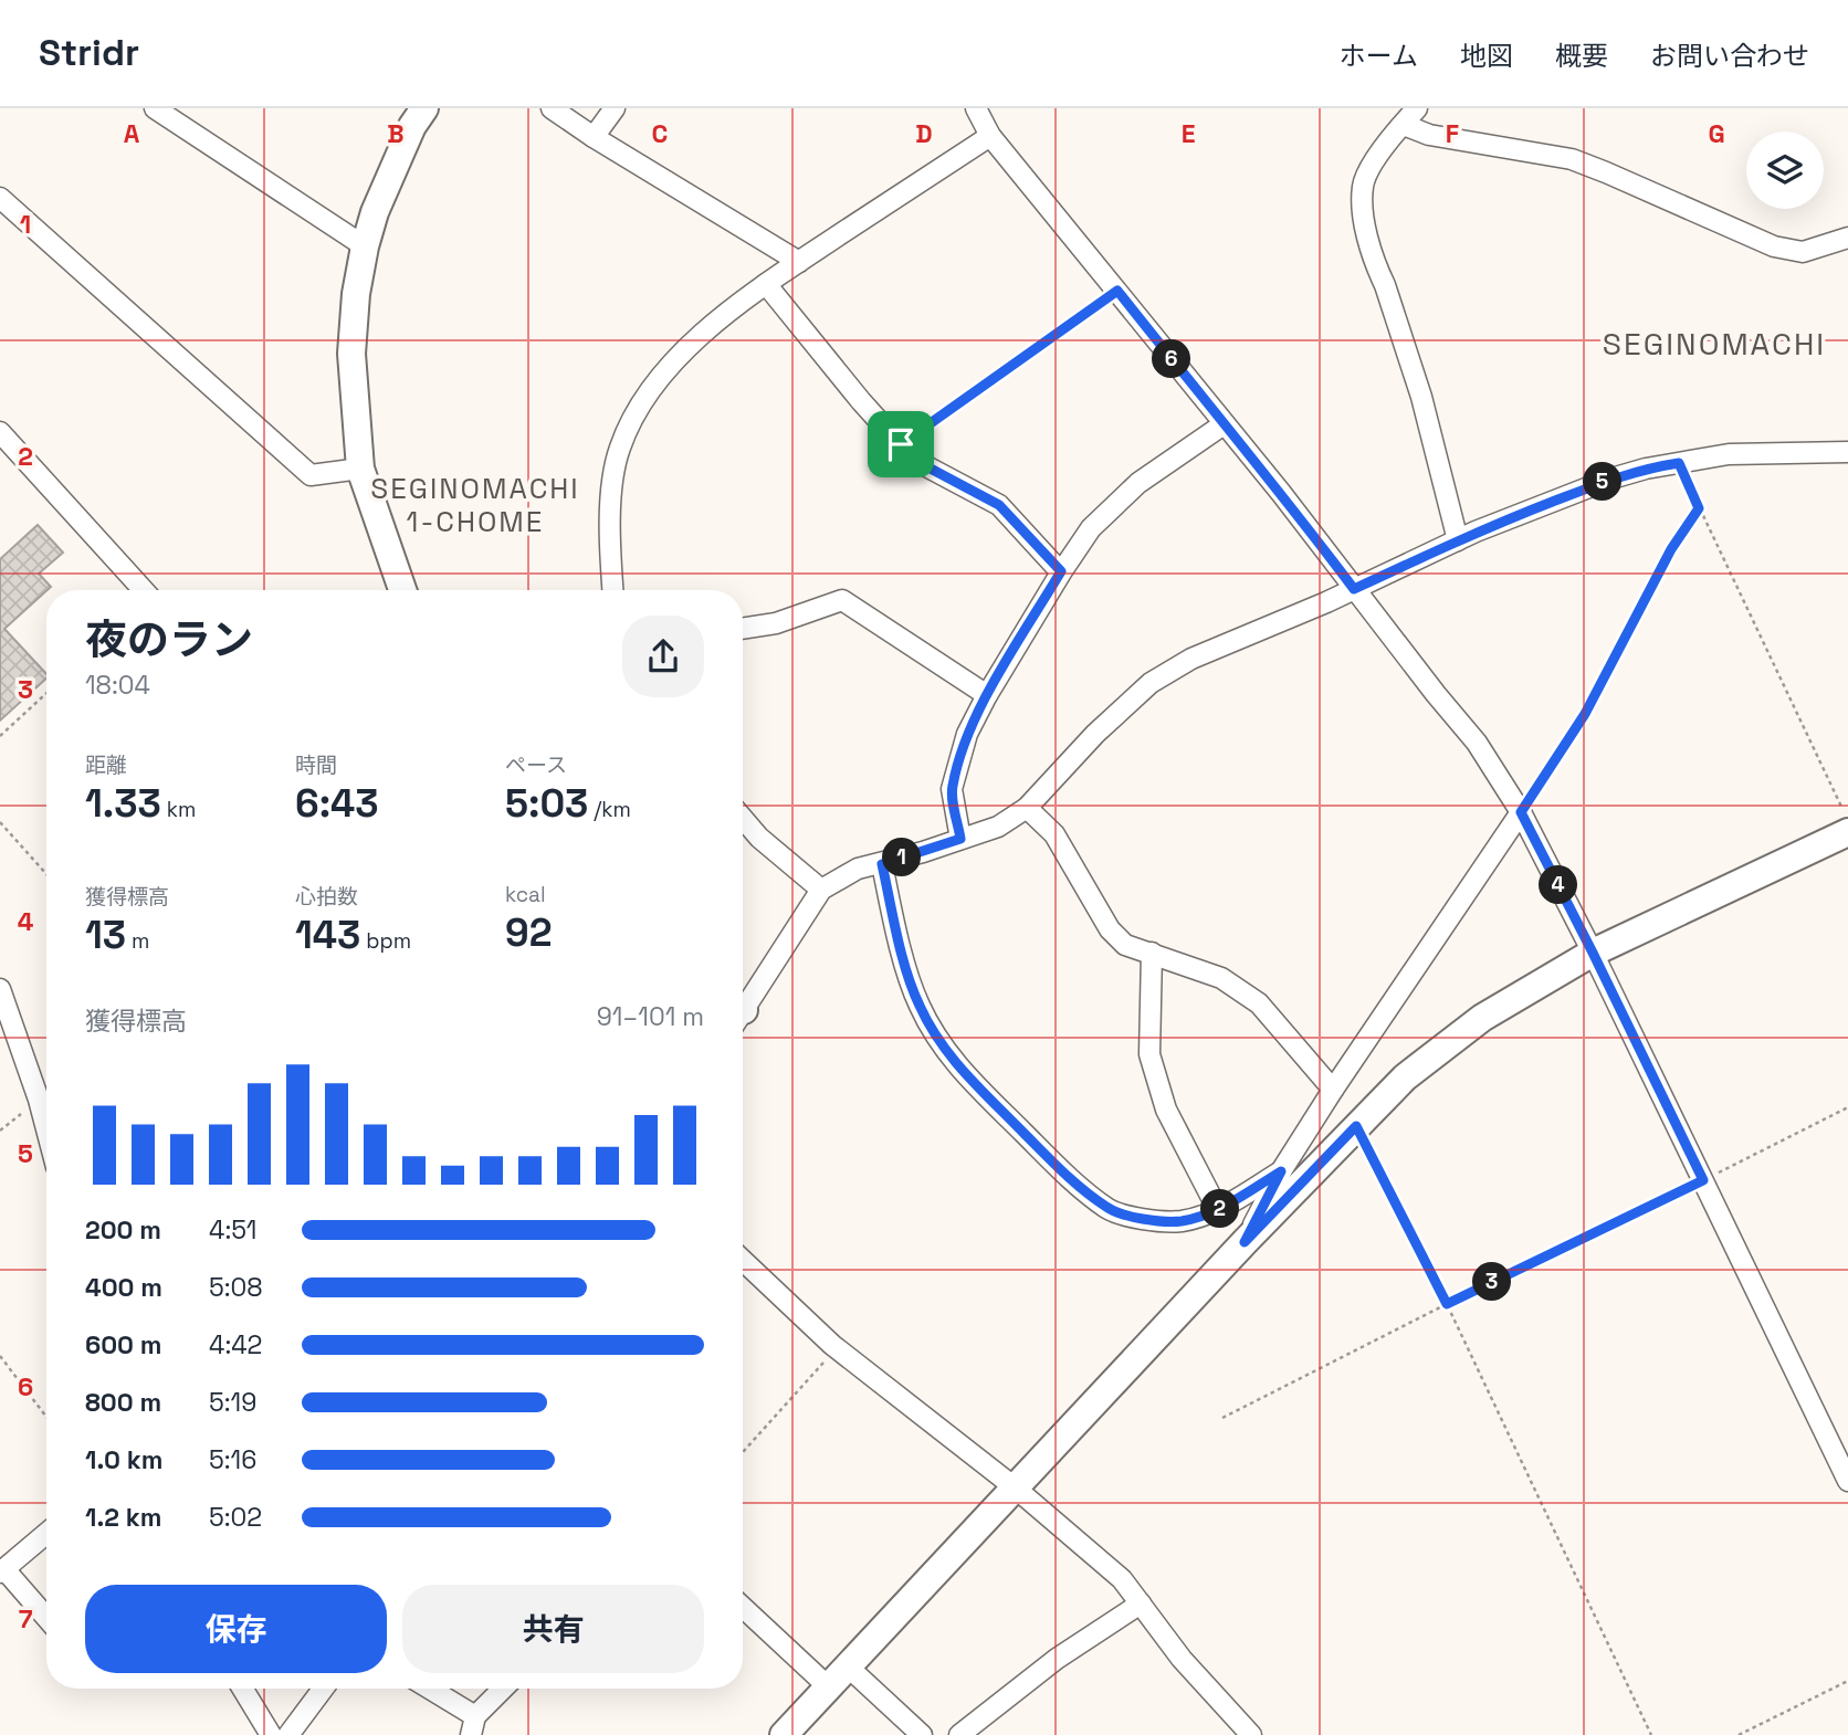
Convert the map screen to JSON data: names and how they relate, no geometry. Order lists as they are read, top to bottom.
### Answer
{
  "districts": ["SEGINOMACHI", "SEGINOMACHI 1-CHOME"],
  "page": {
    "header": "Stridr",
    "nav": [
      "ホーム",
      "地図",
      "概要",
      "お問い合わせ"
    ],
    "pins": [
      "6",
      "5",
      "1",
      "4",
      "2",
      "3"
    ],
    "heading": ["夜のラン", "18:04"],
    "stats": [
      ["距離", "1.33 km"],
      ["時間", "6:43"],
      ["ペース", "5:03 /km"],
      ["獲得標高", "13 m"],
      ["心拍数", "143 bpm"],
      ["kcal", "92"]
    ],
    "chart": ["獲得標高", "91–101 m"],
    "list": [
      {
        "name": "200 m",
        "note": "4:51"
      },
      {
        "name": "400 m",
        "note": "5:08"
      },
      {
        "name": "600 m",
        "note": "4:42"
      },
      {
        "name": "800 m",
        "note": "5:19"
      },
      {
        "name": "1.0 km",
        "note": "5:16"
      },
      {
        "name": "1.2 km",
        "note": "5:02"
      }
    ],
    "buttons": ["保存", "共有"]
  },
  "grid": {
    "columns": [
      "A",
      "B",
      "C",
      "D",
      "E",
      "F",
      "G"
    ],
    "rows": [
      "1",
      "2",
      "3",
      "4",
      "5",
      "6",
      "7"
    ]
  }
}
